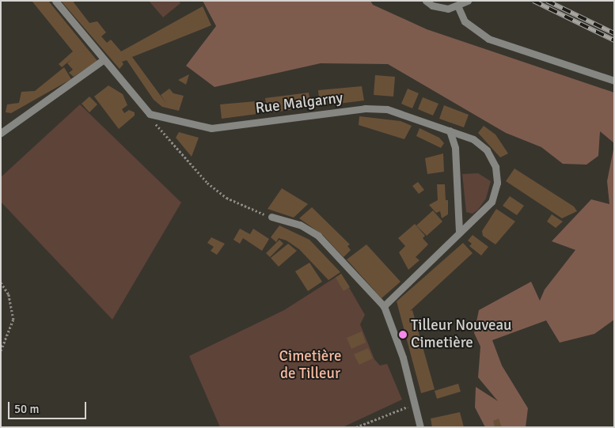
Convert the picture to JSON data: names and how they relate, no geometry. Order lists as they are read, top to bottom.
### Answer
{
  "streets": {
    "street": ["Rue Malgarny"]
  },
  "parks": ["Cimetière de Tilleur"],
  "places": ["Tilleur Nouveau Cimetière"],
  "scale_bar": "50 m"
}
